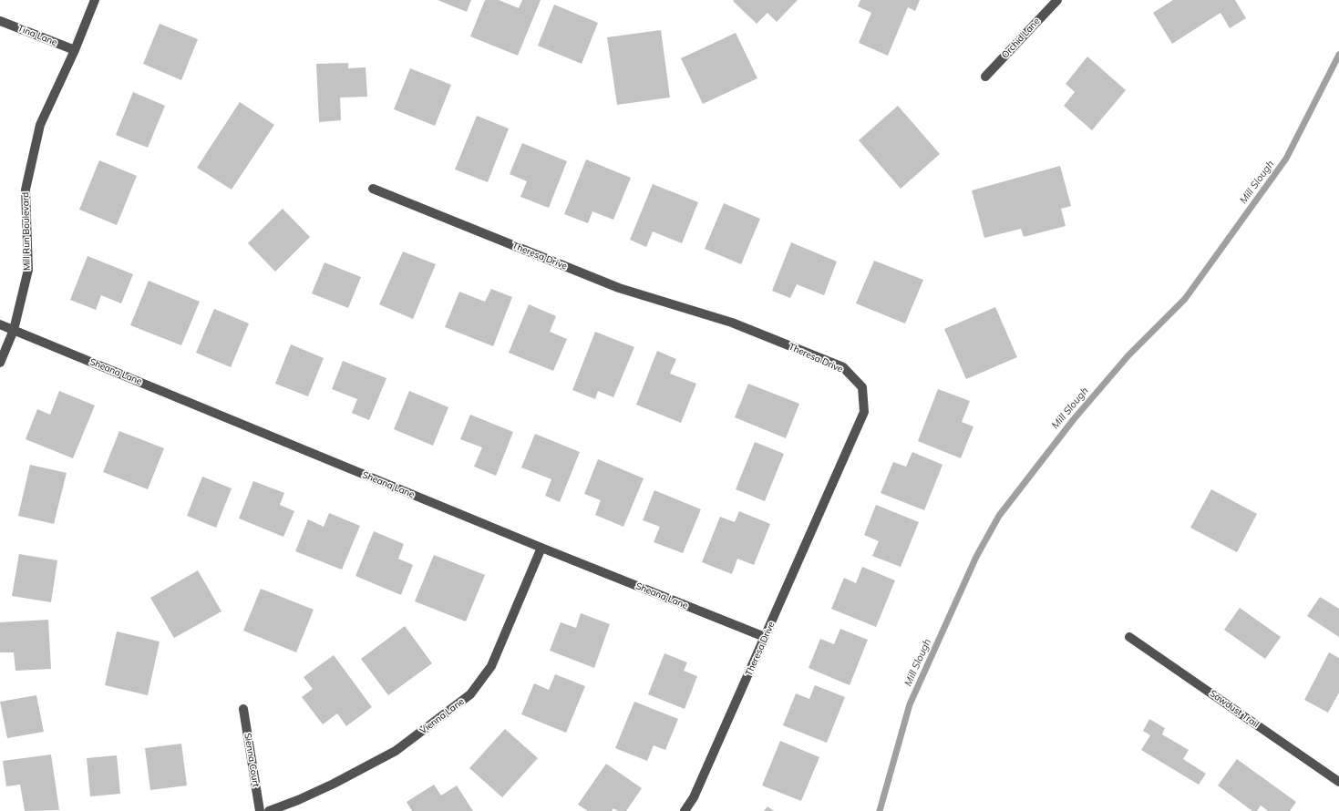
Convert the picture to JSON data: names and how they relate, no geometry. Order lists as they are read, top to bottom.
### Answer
{
  "streets": {
    "street": [
      "Tina Lane",
      "Orchid Lane",
      "Mill Run Boulevard",
      "Theresa Drive",
      "Sheana Lane",
      "Sawdust Trail",
      "Vienna Lane",
      "Sienna Court"
    ]
  },
  "crossings": [
    ["Tina Lane", "Mill Run Boulevard"],
    ["Mill Run Boulevard", "Sheana Lane"],
    ["Theresa Drive", "Sheana Lane"],
    ["Sheana Lane", "Vienna Lane"]
  ],
  "water": ["Mill Slough"]
}
